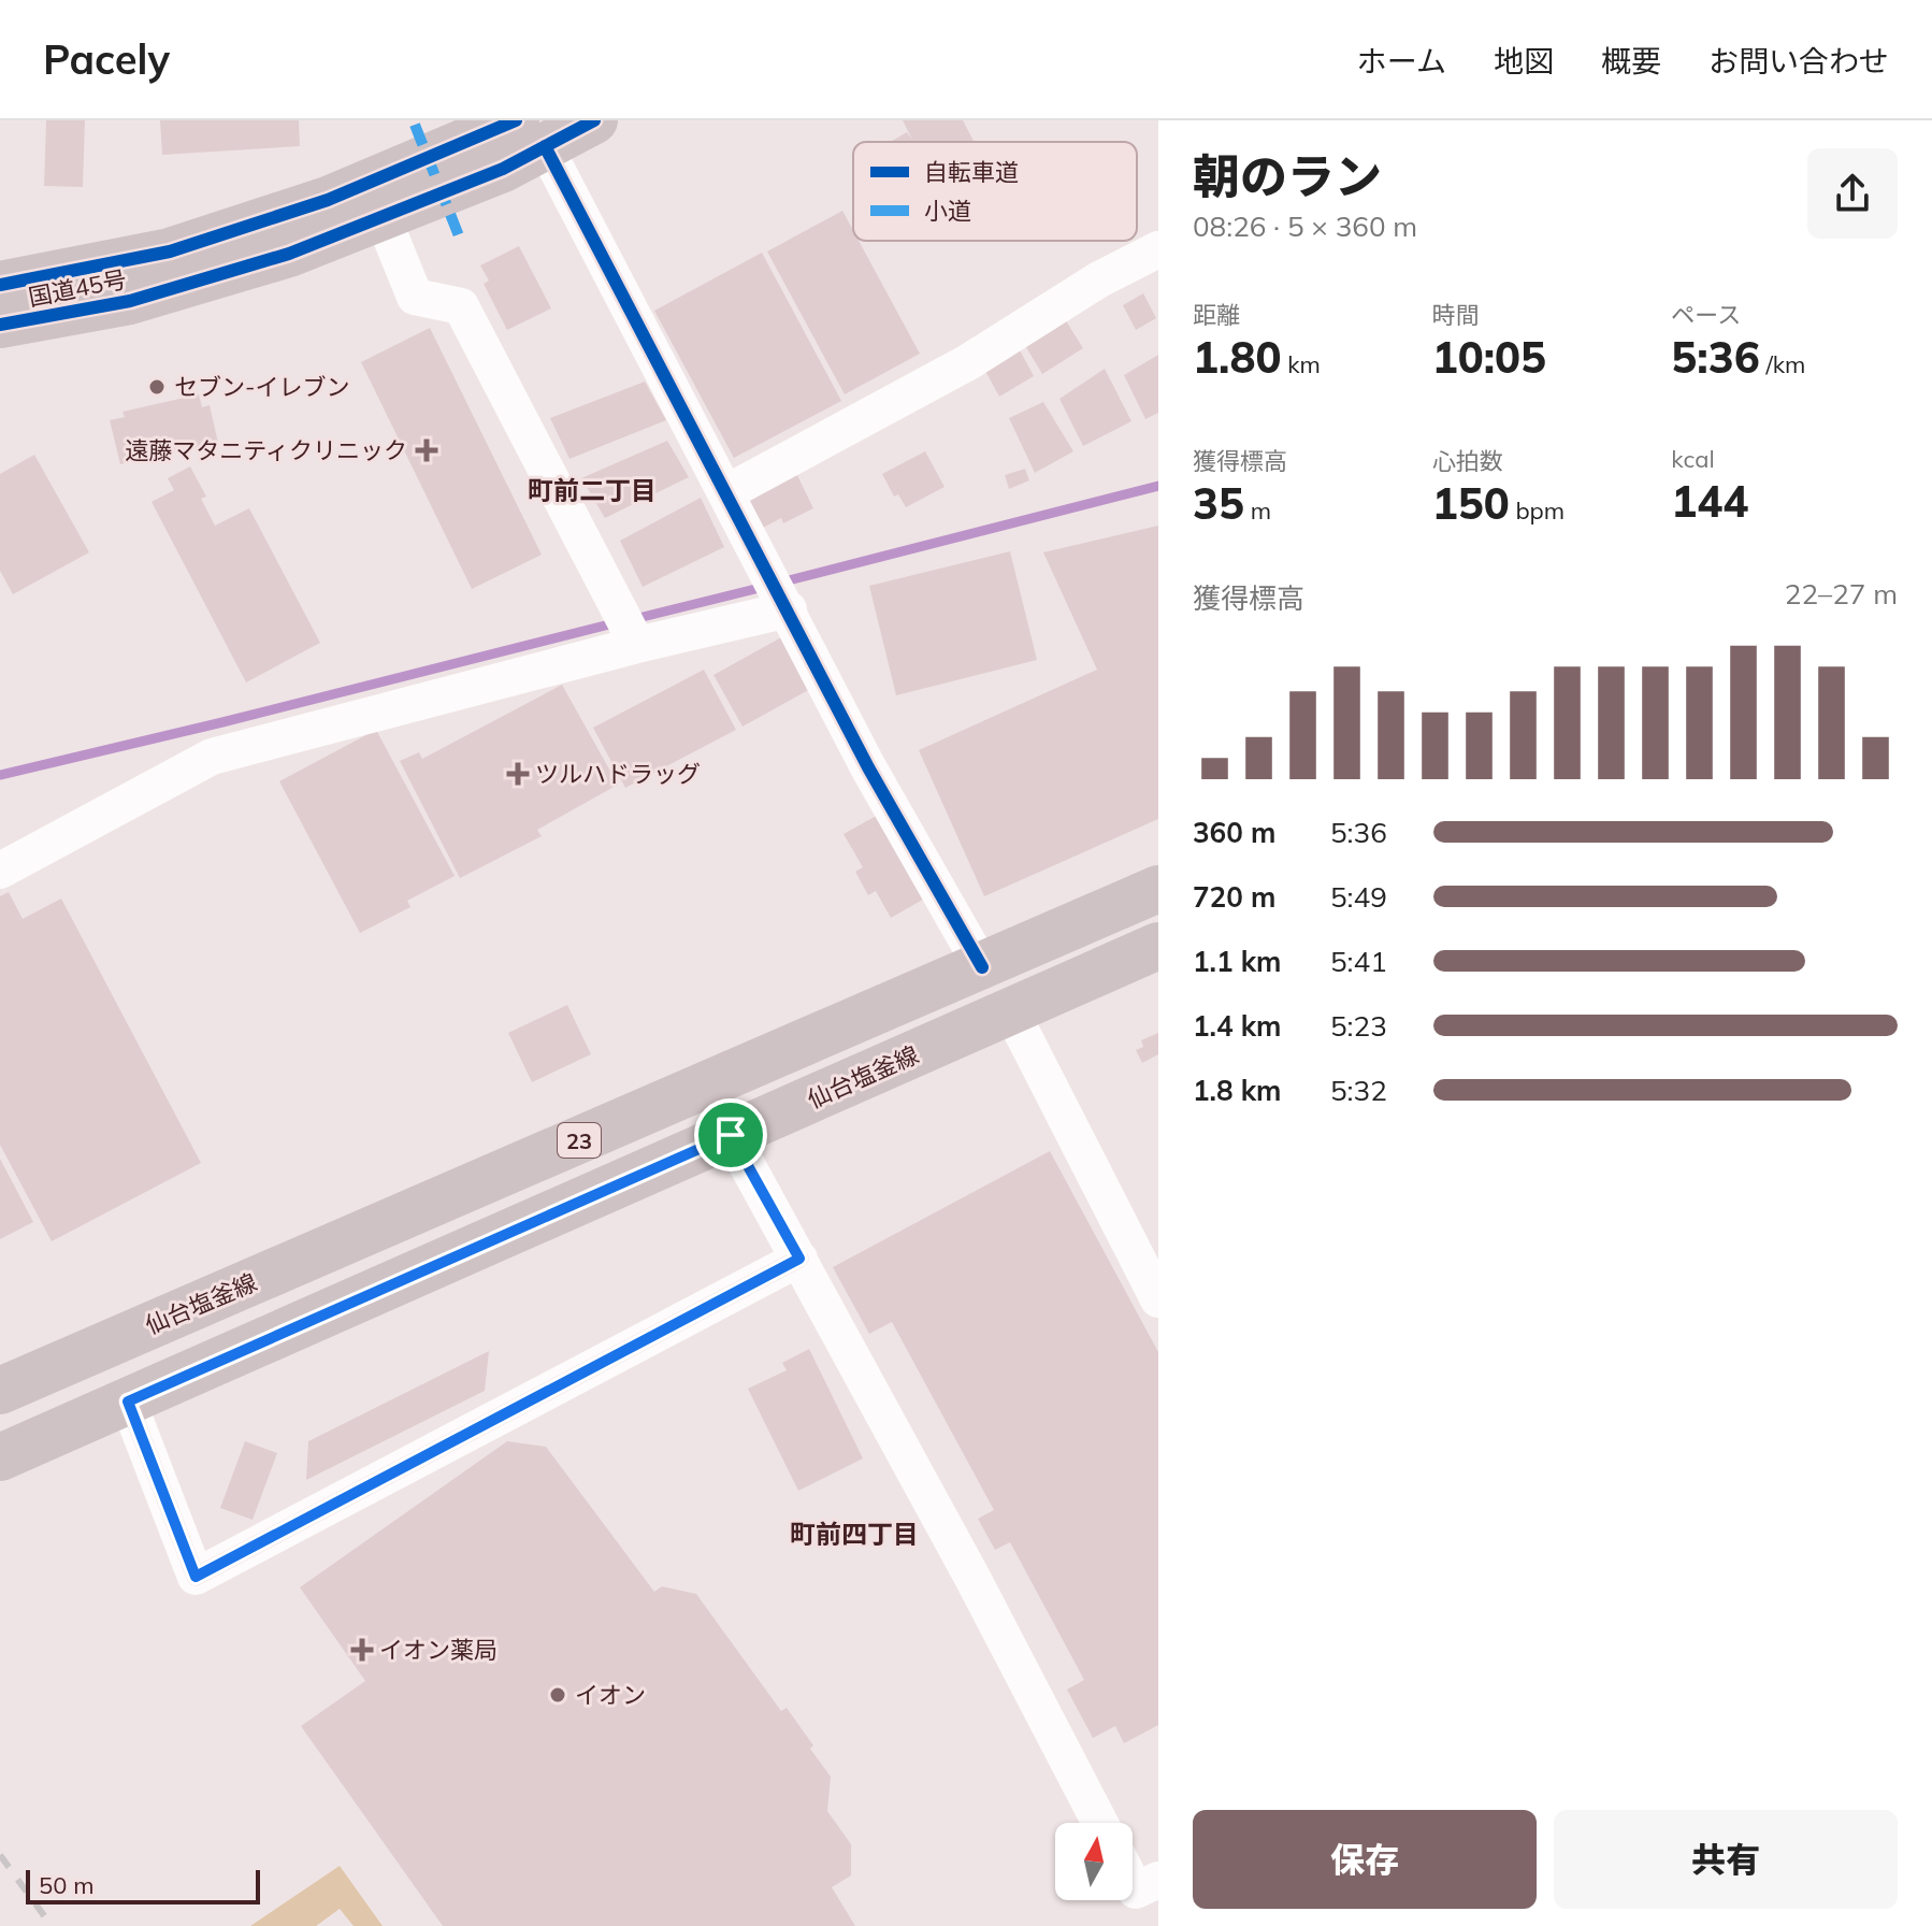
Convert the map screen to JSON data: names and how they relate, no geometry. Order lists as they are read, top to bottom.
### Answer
{
  "streets": {
    "main road": ["国道45号", "仙台塩釜線", "23"]
  },
  "districts": ["町前二丁目", "町前四丁目"],
  "places": {
    "other": ["セブン-イレブン", "イオン"],
    "health": ["遠藤マタニティクリニック", "ツルハドラッグ", "イオン薬局"]
  },
  "legend": ["自転車道", "小道"],
  "scale_bar": "50 m",
  "north": "top",
  "page": {
    "header": "Pacely",
    "nav": [
      "ホーム",
      "地図",
      "概要",
      "お問い合わせ"
    ],
    "heading": ["朝のラン", "08:26 · 5 × 360 m"],
    "stats": [
      ["距離", "1.80 km"],
      ["時間", "10:05"],
      ["ペース", "5:36 /km"],
      ["獲得標高", "35 m"],
      ["心拍数", "150 bpm"],
      ["kcal", "144"]
    ],
    "chart": ["獲得標高", "22–27 m"],
    "list": [
      {
        "name": "360 m",
        "note": "5:36"
      },
      {
        "name": "720 m",
        "note": "5:49"
      },
      {
        "name": "1.1 km",
        "note": "5:41"
      },
      {
        "name": "1.4 km",
        "note": "5:23"
      },
      {
        "name": "1.8 km",
        "note": "5:32"
      }
    ],
    "buttons": ["保存", "共有"],
    "scale": "50 m"
  }
}
